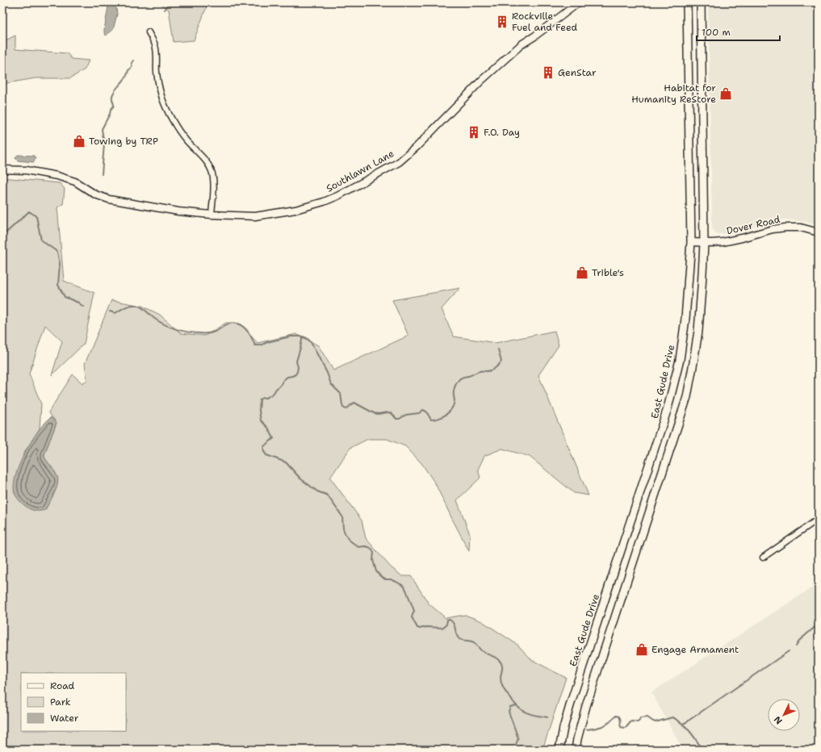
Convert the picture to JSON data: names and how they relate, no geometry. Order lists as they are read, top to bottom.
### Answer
{
  "streets": {
    "main road": ["East Gude Drive"],
    "street": ["Southlawn Lane", "Dover Road"]
  },
  "crossings": [
    ["Dover Road", "East Gude Drive"]
  ],
  "places": {
    "building": ["Rockville Fuel and Feed", "GenStar", "F.O. Day"],
    "shop": [
      "Habitat for Humanity ReStore",
      "Towing by TRP",
      "Trible's",
      "Engage Armament"
    ]
  },
  "legend": ["Road", "Park", "Water"],
  "scale_bar": "100 m",
  "north": "bottom left"
}
